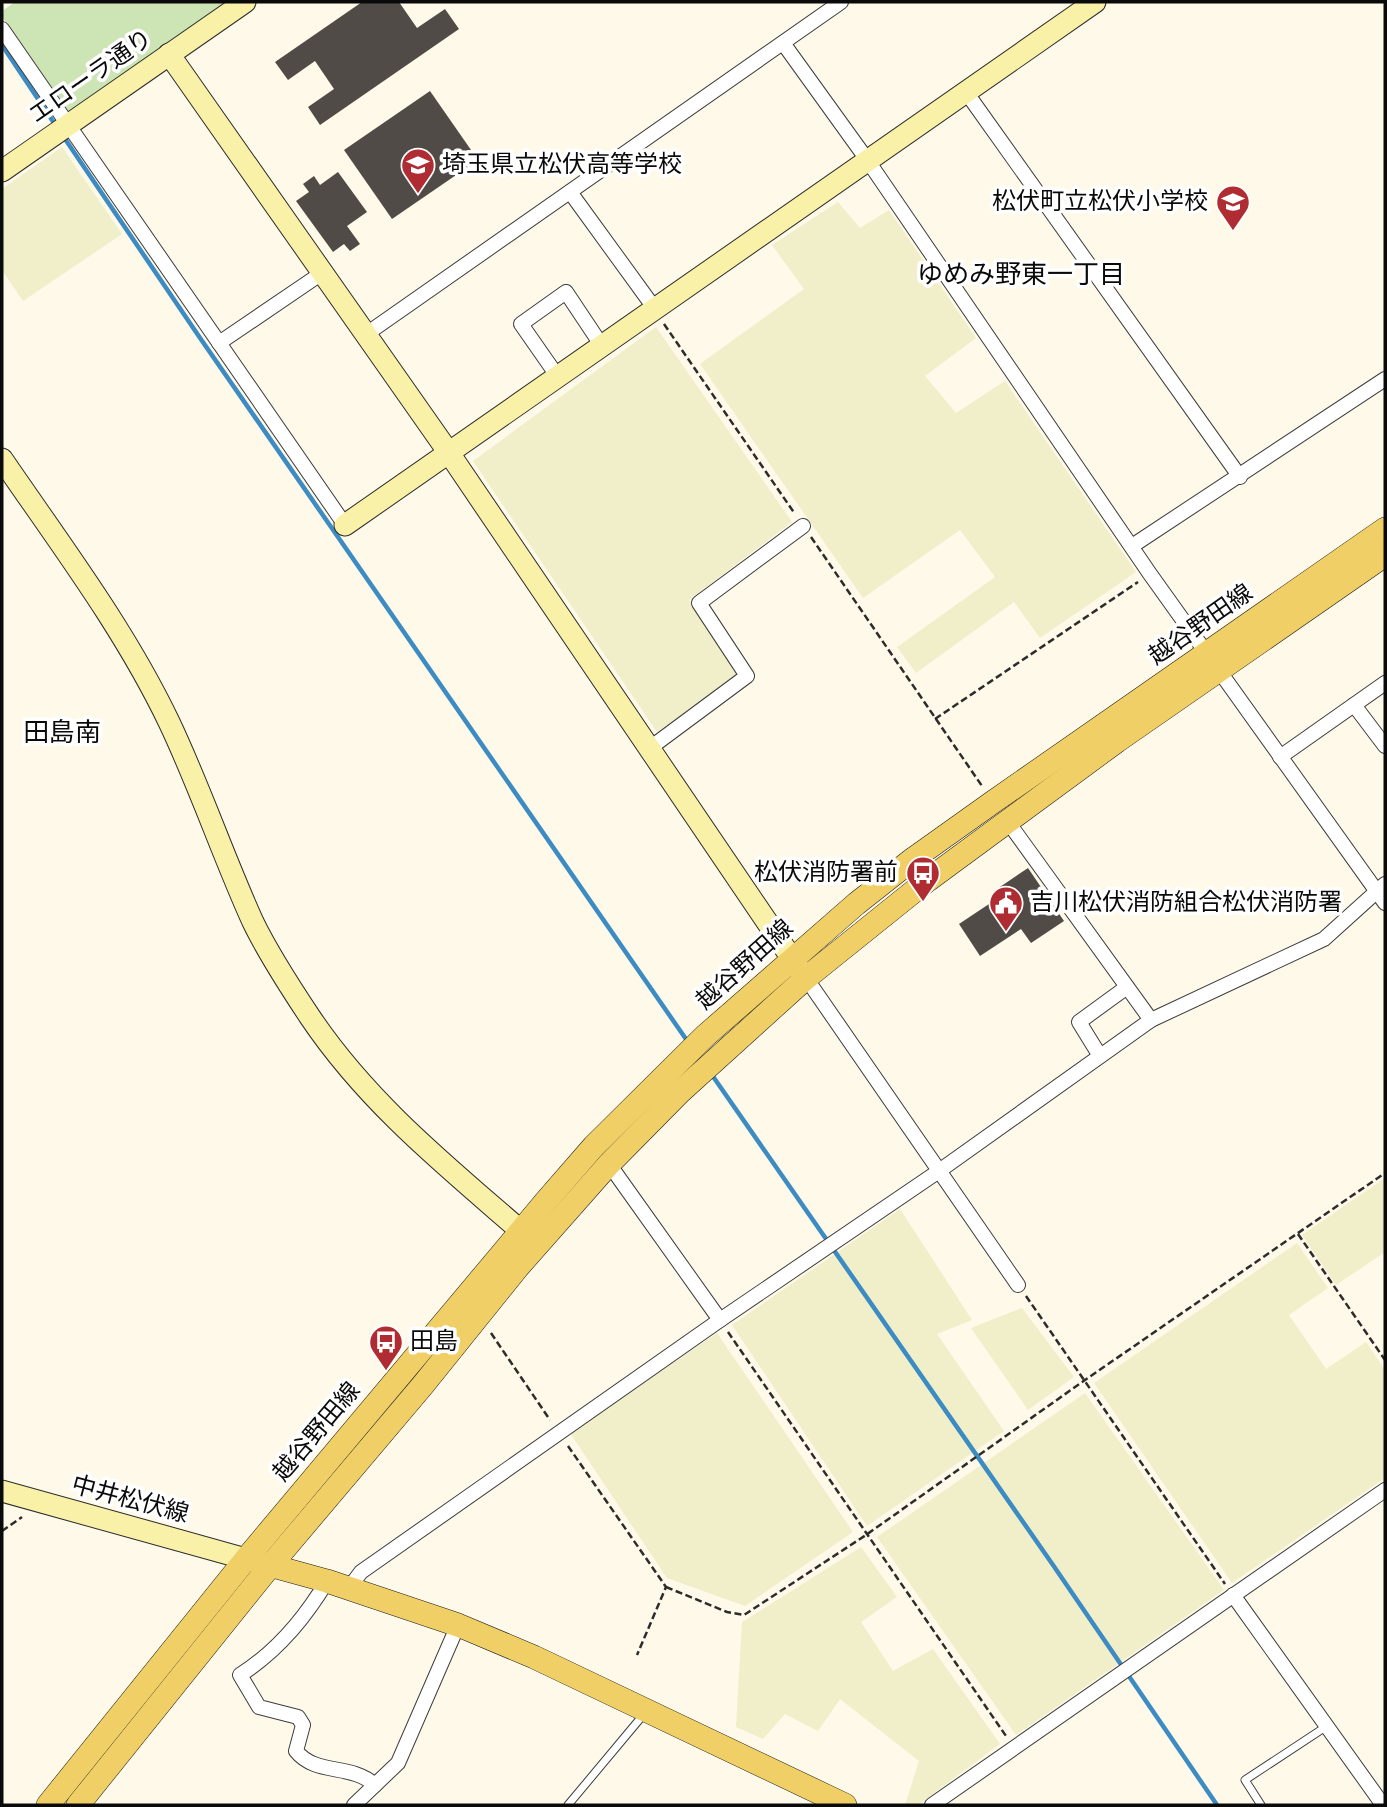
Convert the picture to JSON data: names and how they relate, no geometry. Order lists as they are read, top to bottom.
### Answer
{
  "streets": {
    "main road": ["越谷野田線"],
    "street": ["エローラ通り", "中井松伏線"]
  },
  "crossings": [
    ["越谷野田線", "中井松伏線"]
  ],
  "districts": ["ゆめみ野東一丁目", "田島南"],
  "places": {
    "school or university": ["埼玉県立松伏高等学校", "松伏町立松伏小学校"],
    "bus stop": ["松伏消防署前", "田島"],
    "public building": ["吉川松伏消防組合松伏消防署"]
  }
}
